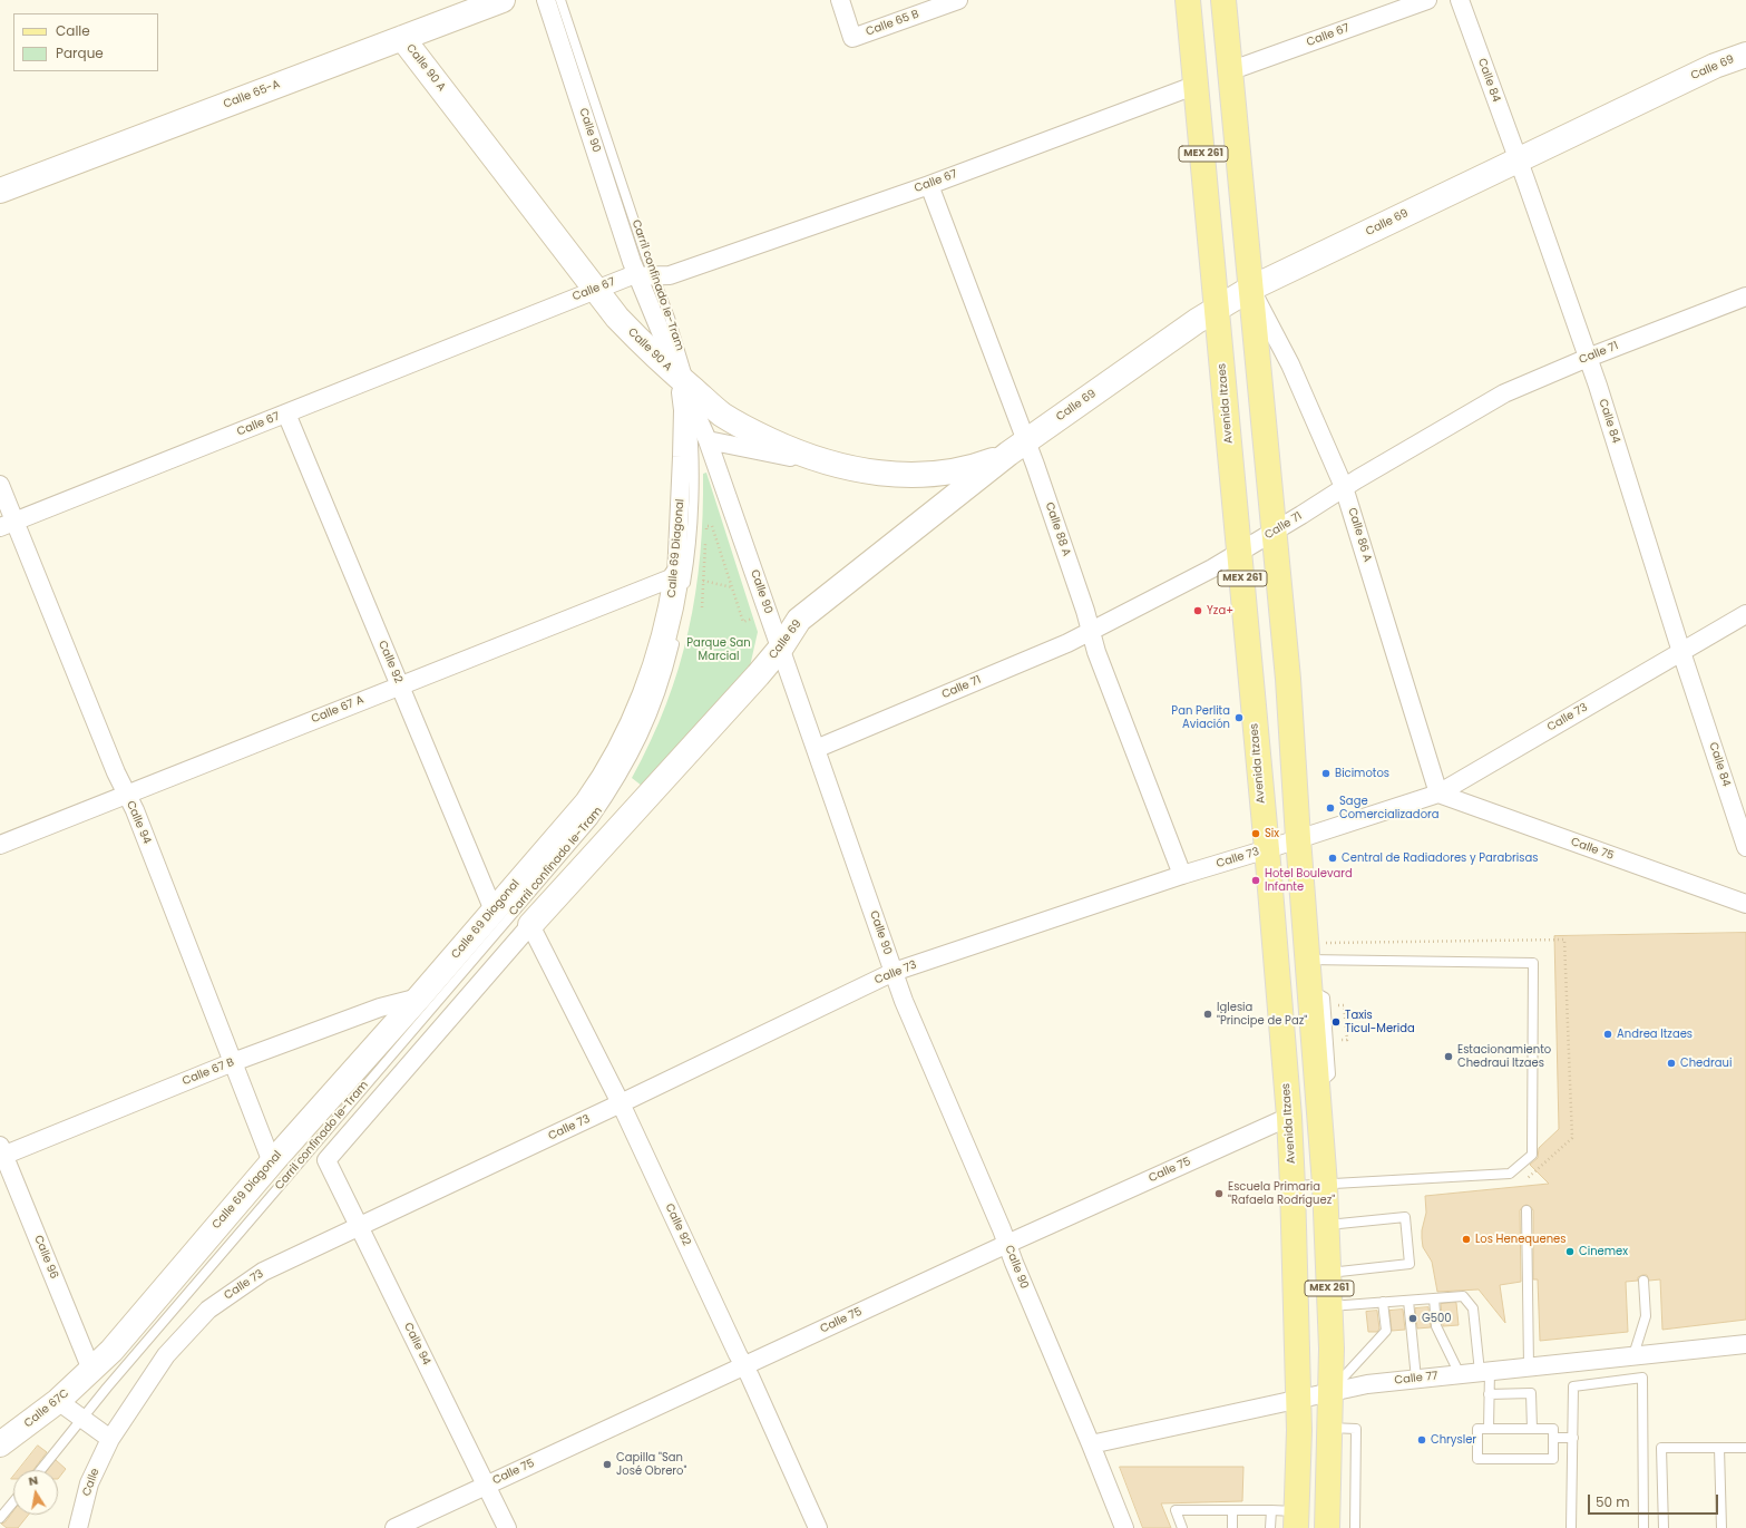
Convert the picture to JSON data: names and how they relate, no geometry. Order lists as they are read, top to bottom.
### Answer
{
  "streets": {
    "main road": [
      "Calle 90 A",
      "Calle 69",
      "Calle 65-A",
      "MEX 261",
      "Avenida Itzaes",
      "Calle 69 Diagonal",
      "Calle 67C"
    ],
    "street": [
      "Calle 65 B",
      "Calle 67",
      "Calle 84",
      "Calle 90",
      "Calle 71",
      "Calle 88 A",
      "Calle 86 A",
      "Calle 92",
      "Calle 67 A",
      "Calle 73",
      "Calle 94",
      "Calle 75",
      "Calle 67 B",
      "Calle 96",
      "Calle 77",
      "Calle"
    ],
    "lane": ["Carril confinado Ie-Tram"]
  },
  "crossings": [
    ["Calle 67", "Calle 90 A"],
    ["Calle 67", "Calle 90"],
    ["Calle 67", "MEX 261"],
    ["Calle 67", "Carril confinado Ie-Tram"],
    ["Calle 67", "Avenida Itzaes"],
    ["Calle 67", "Calle 88 A"],
    ["Calle 67", "Calle 92"],
    ["Calle 67", "Calle 94"],
    ["Calle 90 A", "Calle 69"],
    ["Calle 90 A", "Calle 65-A"],
    ["Calle 90 A", "Calle 90"],
    ["Calle 90 A", "Calle 88 A"],
    ["Calle 90 A", "Calle 69 Diagonal"],
    ["Calle 69", "Calle 84"],
    ["Calle 69", "Calle 90"],
    ["Calle 69", "MEX 261"],
    ["Calle 69", "Avenida Itzaes"],
    ["Calle 69", "Calle 88 A"],
    ["Calle 69", "Calle 86 A"],
    ["Calle 69", "Calle 92"],
    ["Calle 69", "Calle 94"],
    ["Calle 84", "Calle 71"],
    ["Calle 84", "Calle 73"],
    ["Calle 90", "Carril confinado Ie-Tram"],
    ["Calle 90", "Calle 71"],
    ["Calle 90", "Calle 69 Diagonal"],
    ["Calle 90", "Calle 73"],
    ["Calle 90", "Calle 75"],
    ["Calle 90", "Calle 77"],
    ["MEX 261", "Calle 71"],
    ["MEX 261", "Calle 86 A"],
    ["MEX 261", "Calle 73"],
    ["MEX 261", "Calle 77"],
    ["Calle 71", "Avenida Itzaes"],
    ["Calle 71", "Calle 88 A"],
    ["Calle 71", "Calle 86 A"],
    ["Avenida Itzaes", "Calle 73"],
    ["Avenida Itzaes", "Calle 75"],
    ["Avenida Itzaes", "Calle 77"],
    ["Calle 88 A", "Calle 73"],
    ["Calle 86 A", "Calle 73"],
    ["Calle 86 A", "Calle 75"],
    ["Calle 69 Diagonal", "Calle 92"],
    ["Calle 69 Diagonal", "Calle 67 A"],
    ["Calle 69 Diagonal", "Calle 94"],
    ["Calle 69 Diagonal", "Calle 67 B"],
    ["Calle 69 Diagonal", "Calle 96"],
    ["Calle 69 Diagonal", "Calle 67C"],
    ["Calle 92", "Calle 67 A"],
    ["Calle 92", "Calle 73"],
    ["Calle 92", "Calle 94"],
    ["Calle 92", "Calle 75"],
    ["Calle 67 A", "Calle 94"],
    ["Calle 73", "Calle 94"],
    ["Calle 73", "Calle 75"],
    ["Calle 73", "Calle"],
    ["Calle 94", "Calle 75"],
    ["Calle 94", "Calle 67 B"],
    ["Calle 67 B", "Calle 96"],
    ["Calle 96", "Calle 67C"]
  ],
  "parks": ["Parque San Marcial"],
  "places": [
    "Yza+",
    "Pan Perlita Aviación",
    "Bicimotos",
    "Sage Comercializadora",
    "Six",
    "Central de Radiadores y Parabrisas",
    "Hotel Boulevard Infante",
    "Iglesia \"Principe de Paz\"",
    "Taxis Ticul-Merida",
    "Andrea Itzaes",
    "Estacionamiento Chedraui Itzaes",
    "Chedraui",
    "Escuela Primaria \"Rafaela Rodríguez\"",
    "Los Henequenes",
    "Cinemex",
    "G500",
    "Chrysler",
    "Capilla \"San José Obrero\""
  ],
  "legend": ["Calle", "Parque"],
  "scale_bar": "50 m",
  "north": "top"
}
